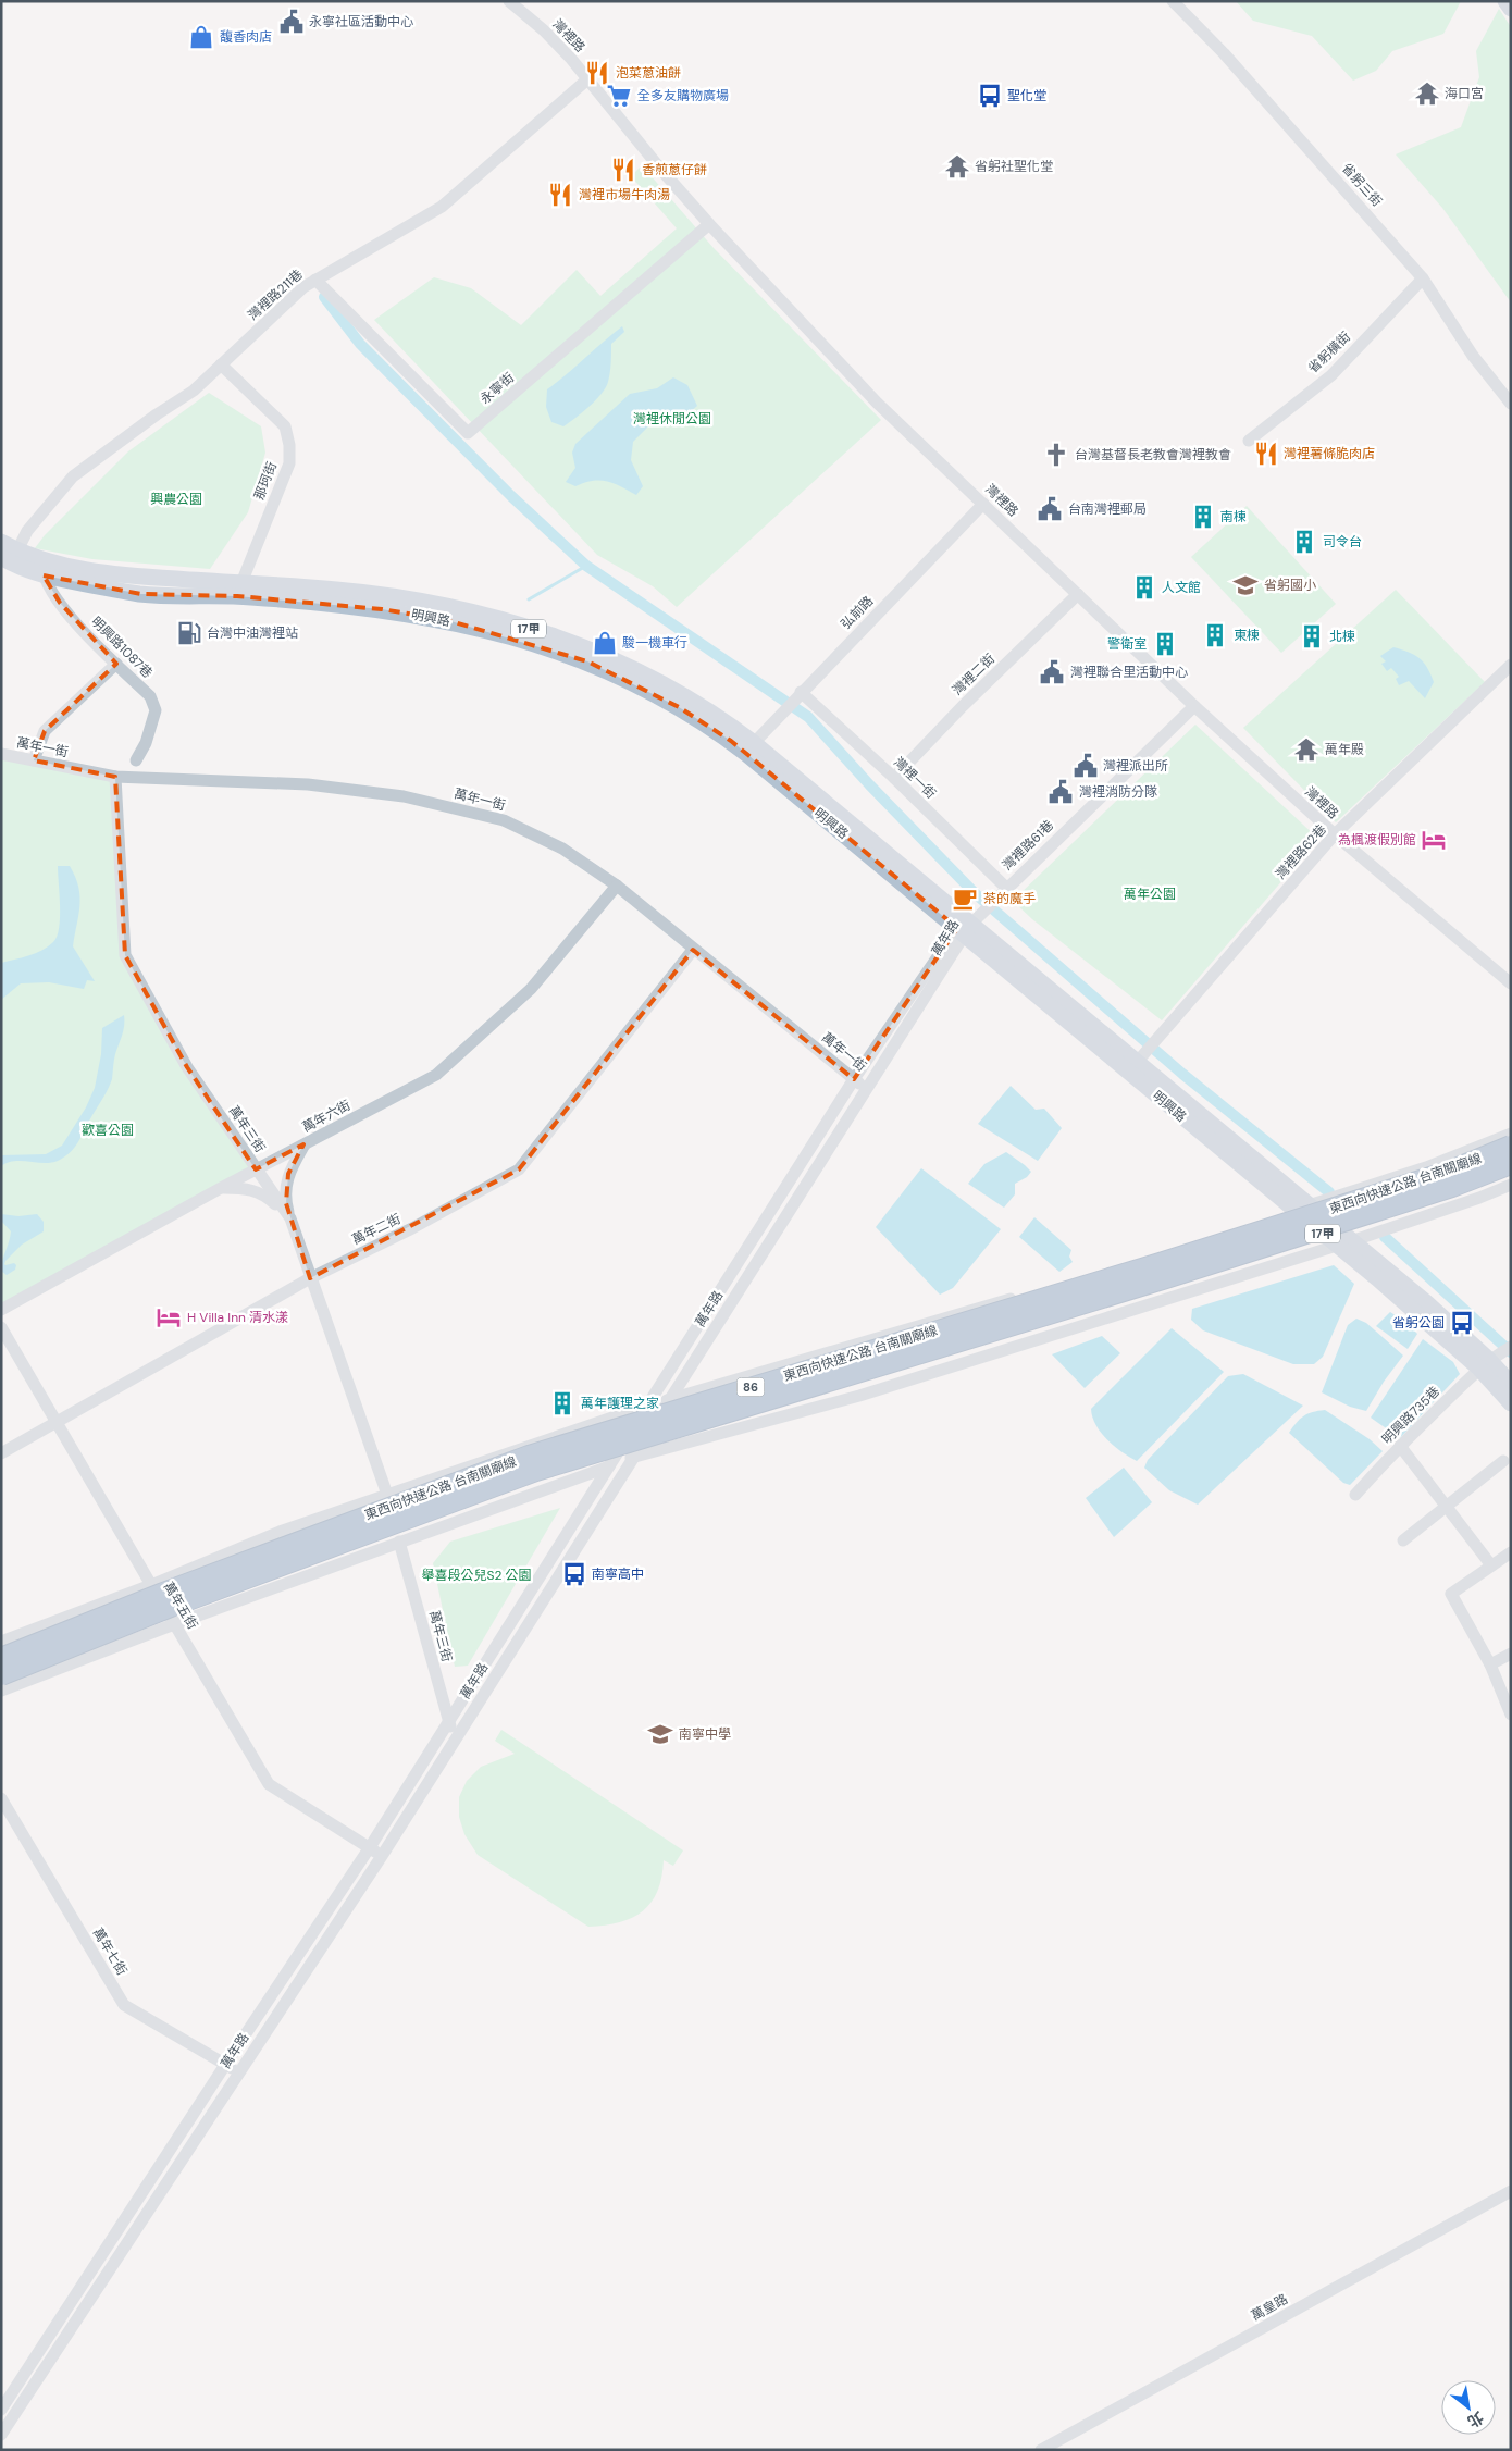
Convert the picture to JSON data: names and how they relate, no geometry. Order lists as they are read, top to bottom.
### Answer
{
  "streets": {
    "highway": ["東西向快速公路 台南關廟線", "86"],
    "main road": ["明興路", "17甲"],
    "street": [
      "灣裡路",
      "省躬三街",
      "灣裡路211巷",
      "省躬橫街",
      "永寧街",
      "那珂街",
      "弘前路",
      "明興路1087巷",
      "灣裡二街",
      "萬年一街",
      "灣裡一街",
      "灣裡路61巷",
      "灣裡路62巷",
      "萬年路",
      "萬年六街",
      "萬年三街",
      "萬年二街",
      "明興路735巷",
      "萬年五街",
      "萬年七街",
      "萬皇路"
    ]
  },
  "crossings": [
    ["灣裡路", "灣裡路211巷"],
    ["灣裡路", "永寧街"],
    ["灣裡路", "弘前路"],
    ["灣裡路", "灣裡二街"],
    ["灣裡路", "灣裡路61巷"],
    ["灣裡路", "灣裡路62巷"],
    ["省躬三街", "省躬橫街"],
    ["灣裡路211巷", "永寧街"],
    ["灣裡路211巷", "那珂街"],
    ["灣裡路211巷", "明興路"],
    ["那珂街", "明興路"],
    ["弘前路", "明興路"],
    ["弘前路", "灣裡一街"],
    ["明興路", "明興路1087巷"],
    ["明興路", "灣裡路61巷"],
    ["明興路", "灣裡路62巷"],
    ["明興路", "萬年路"],
    ["明興路", "明興路735巷"],
    ["灣裡二街", "灣裡一街"],
    ["萬年一街", "萬年路"],
    ["萬年一街", "萬年六街"],
    ["萬年一街", "萬年三街"],
    ["萬年一街", "萬年二街"],
    ["灣裡一街", "灣裡路61巷"],
    ["灣裡路61巷", "萬年路"],
    ["萬年路", "萬年三街"],
    ["萬年路", "萬年五街"],
    ["萬年路", "萬年七街"],
    ["萬年六街", "萬年三街"],
    ["萬年三街", "萬年二街"],
    ["萬年二街", "萬年五街"]
  ],
  "parks": [
    "灣裡休閒公園",
    "興農公園",
    "萬年公園",
    "歡喜公園",
    "舉喜段公兒S2 公園"
  ],
  "places": {
    "public building": [
      "永寧社區活動中心",
      "台南灣裡郵局",
      "灣裡聯合里活動中心",
      "灣裡派出所",
      "灣裡消防分隊"
    ],
    "shop": ["馥香肉店", "駿一機車行"],
    "restaurant": [
      "泡菜蔥油餅",
      "香煎蔥仔餅",
      "灣裡市場牛肉湯",
      "灣裡薯條脆肉店"
    ],
    "temple": ["海口宮", "省躬社聖化堂", "萬年殿"],
    "supermarket": ["全多友購物廣場"],
    "bus stop": ["聖化堂", "省躬公園", "南寧高中"],
    "church": ["台灣基督長老教會灣裡教會"],
    "building": [
      "南棟",
      "司令台",
      "人文館",
      "東棟",
      "北棟",
      "警衛室",
      "萬年護理之家"
    ],
    "school or university": ["省躬國小", "南寧中學"],
    "fuel station": ["台灣中油灣裡站"],
    "hotel": ["為楓渡假別館", "H Villa Inn 清水漾"],
    "cafe": ["茶的魔手"]
  },
  "north": "bottom right"
}
